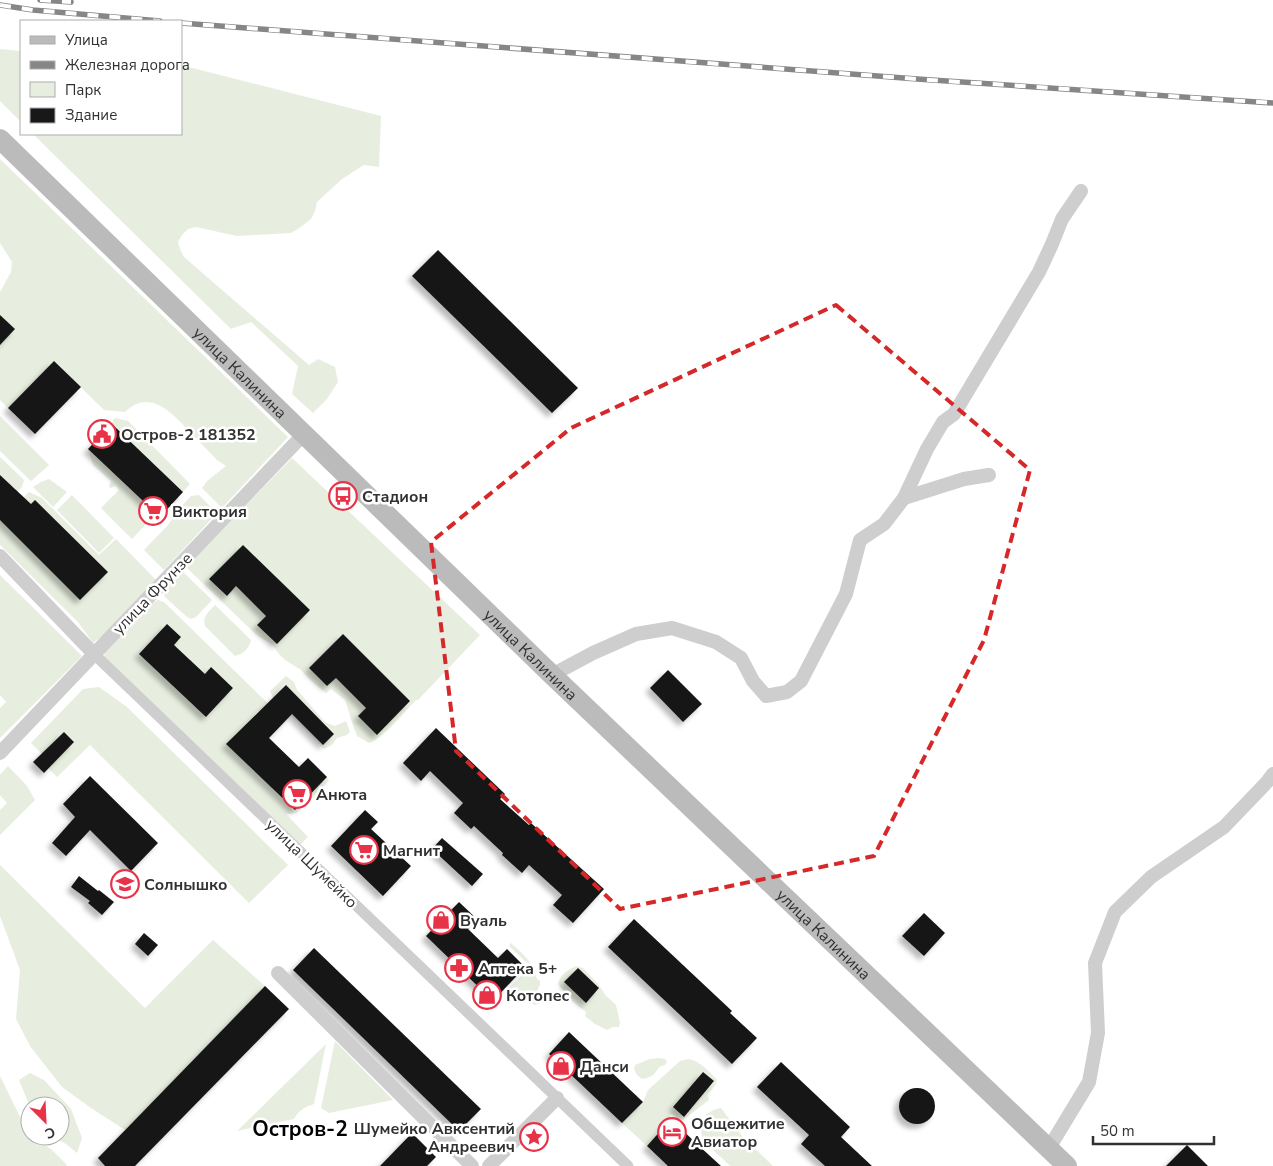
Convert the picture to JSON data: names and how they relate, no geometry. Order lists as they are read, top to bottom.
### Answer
{
  "streets": {
    "main road": ["улица Калинина"],
    "street": ["улица Фрунзе", "улица Шумейко"]
  },
  "crossings": [
    ["улица Калинина", "улица Фрунзе"],
    ["улица Фрунзе", "улица Шумейко"]
  ],
  "districts": ["Остров-2"],
  "places": {
    "public building": ["Остров-2 181352"],
    "bus stop": ["Стадион"],
    "supermarket": ["Виктория", "Анюта", "Магнит"],
    "school or university": ["Солнышко"],
    "shop": ["Вуаль", "Котопес", "Данси"],
    "pharmacy": ["Аптека 5+"],
    "hotel": ["Общежитие Авиатор"],
    "place": ["Шумейко Авксентий Андреевич"]
  },
  "legend": [
    "Улица",
    "Железная дорога",
    "Парк",
    "Здание"
  ],
  "scale_bar": "50 m",
  "north": "bottom right"
}
